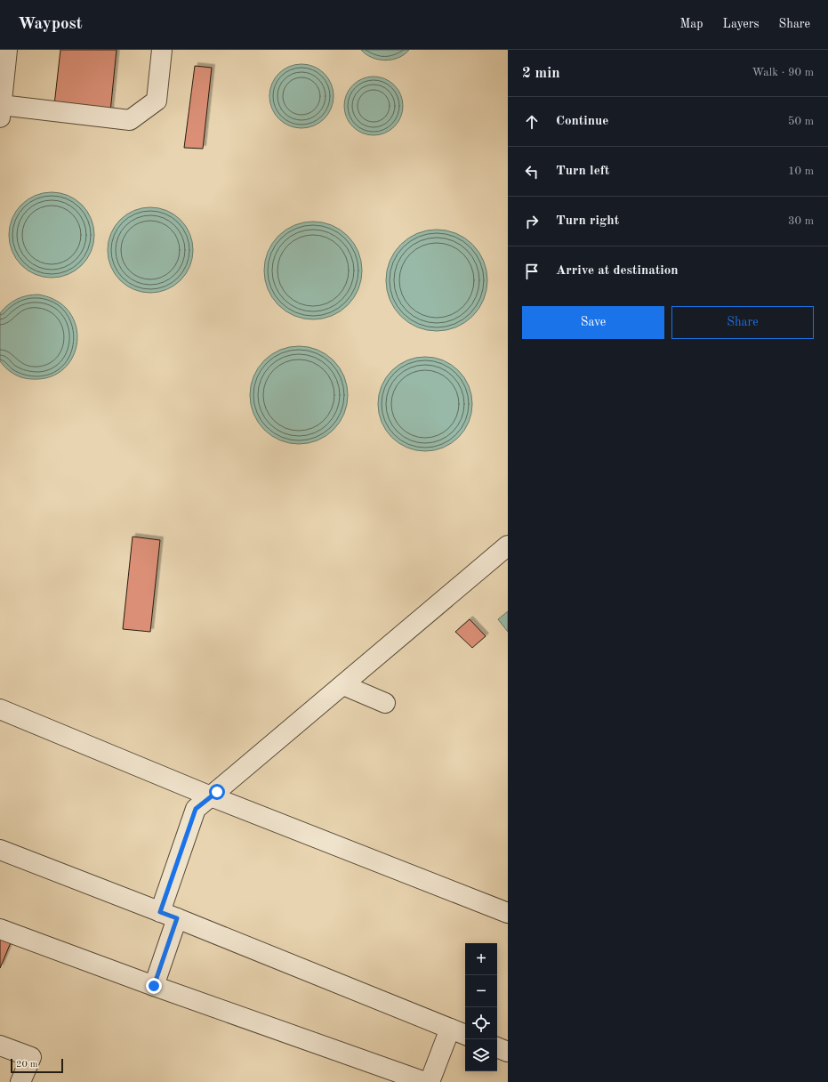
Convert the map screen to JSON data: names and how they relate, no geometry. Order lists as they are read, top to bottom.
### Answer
{
  "scale_bar": "20 m",
  "page": {
    "header": "Waypost",
    "nav": ["Map", "Layers", "Share"],
    "heading": ["2 min", "Walk · 90 m"],
    "list": [
      ["Continue", "50 m"],
      ["Turn left", "10 m"],
      ["Turn right", "30 m"],
      "Arrive at destination"
    ],
    "buttons": ["Save", "Share"],
    "map_buttons": ["+", "−"],
    "scale": "20 m"
  }
}
